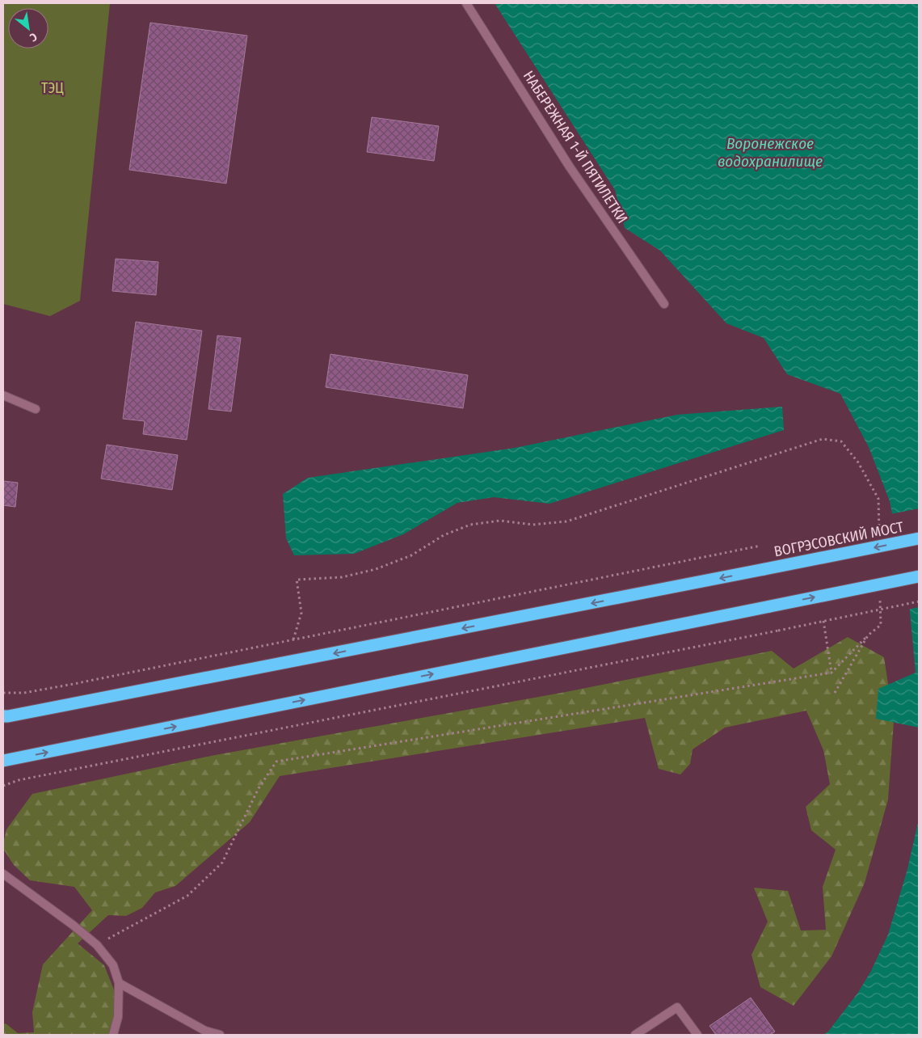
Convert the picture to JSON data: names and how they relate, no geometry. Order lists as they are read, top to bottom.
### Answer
{
  "streets": {
    "highway": ["ВОГРЭСОВСКИЙ МОСТ"],
    "lane": ["НАБЕРЕЖНАЯ 1-Й ПЯТИЛЕТКИ"]
  },
  "water": ["Воронежское водохранилище"],
  "parks": ["ТЭЦ"],
  "north": "bottom right"
}
